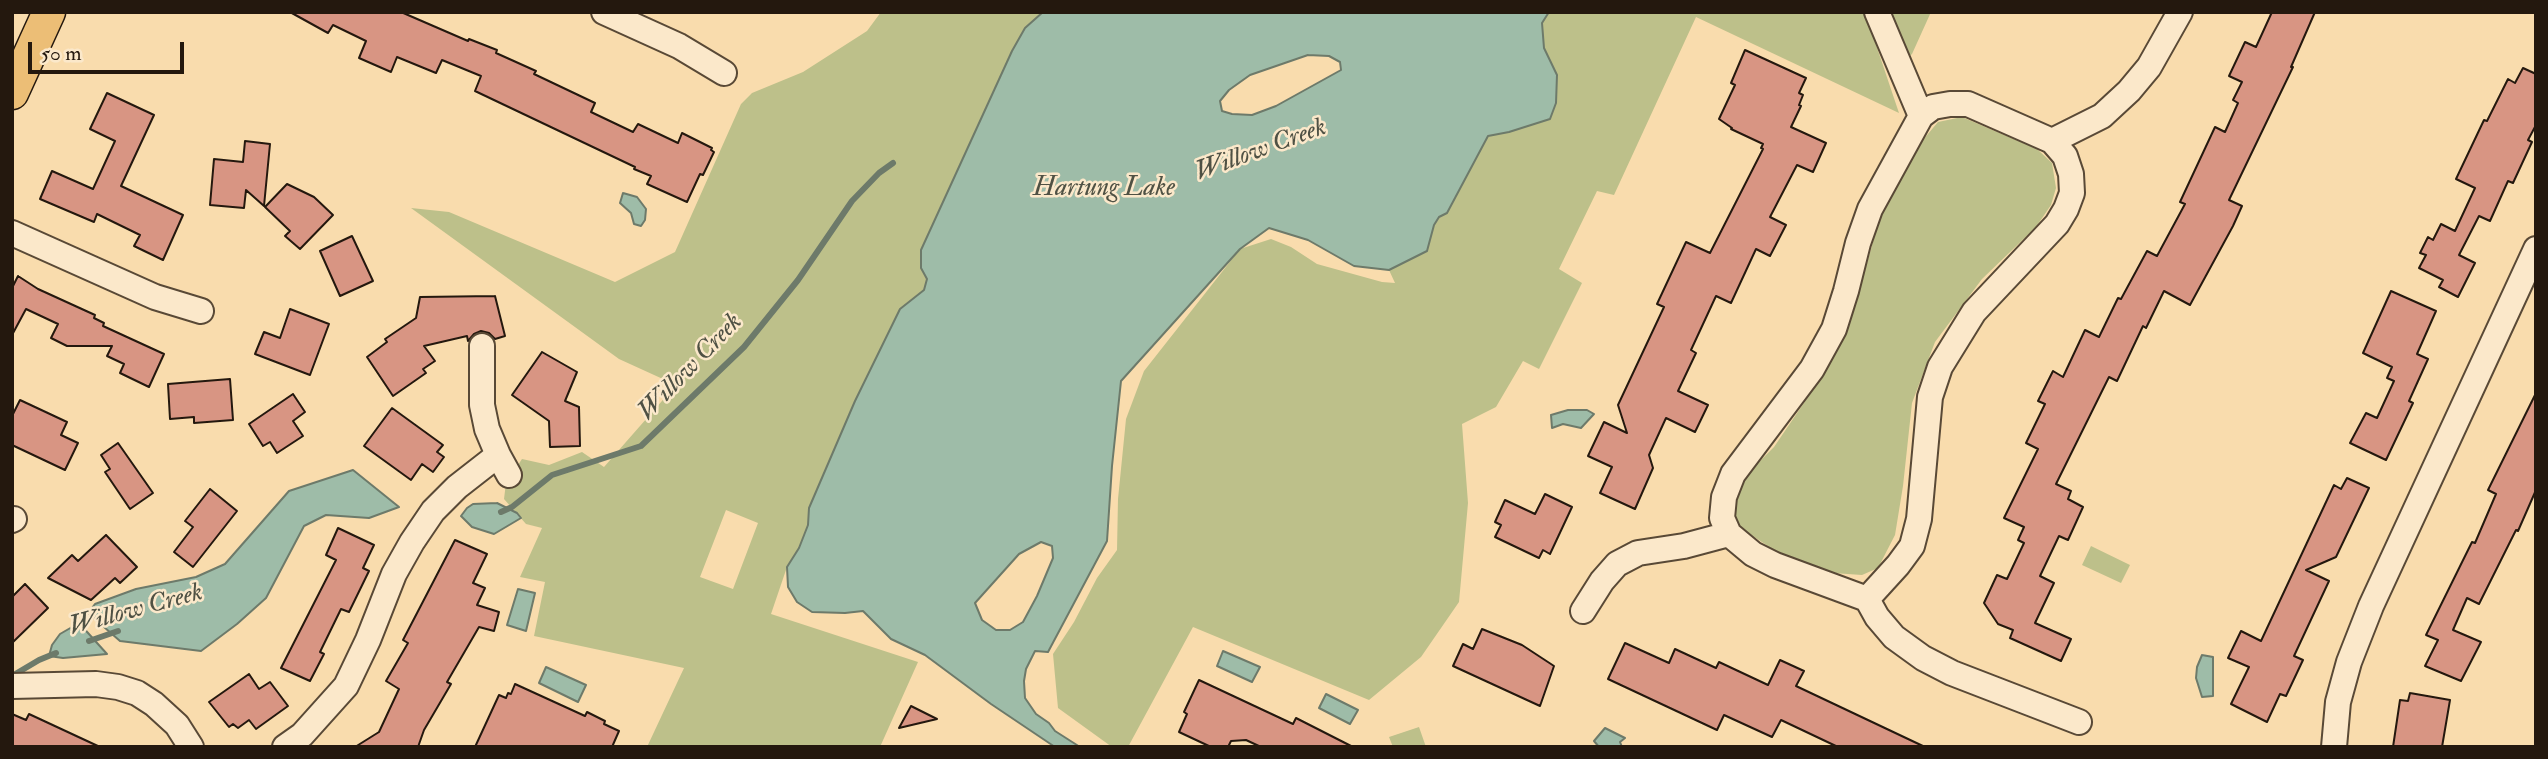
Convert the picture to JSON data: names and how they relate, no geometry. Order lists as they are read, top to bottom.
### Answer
{
  "water": ["Willow Creek", "Hartung Lake"],
  "scale_bar": "50 m"
}
